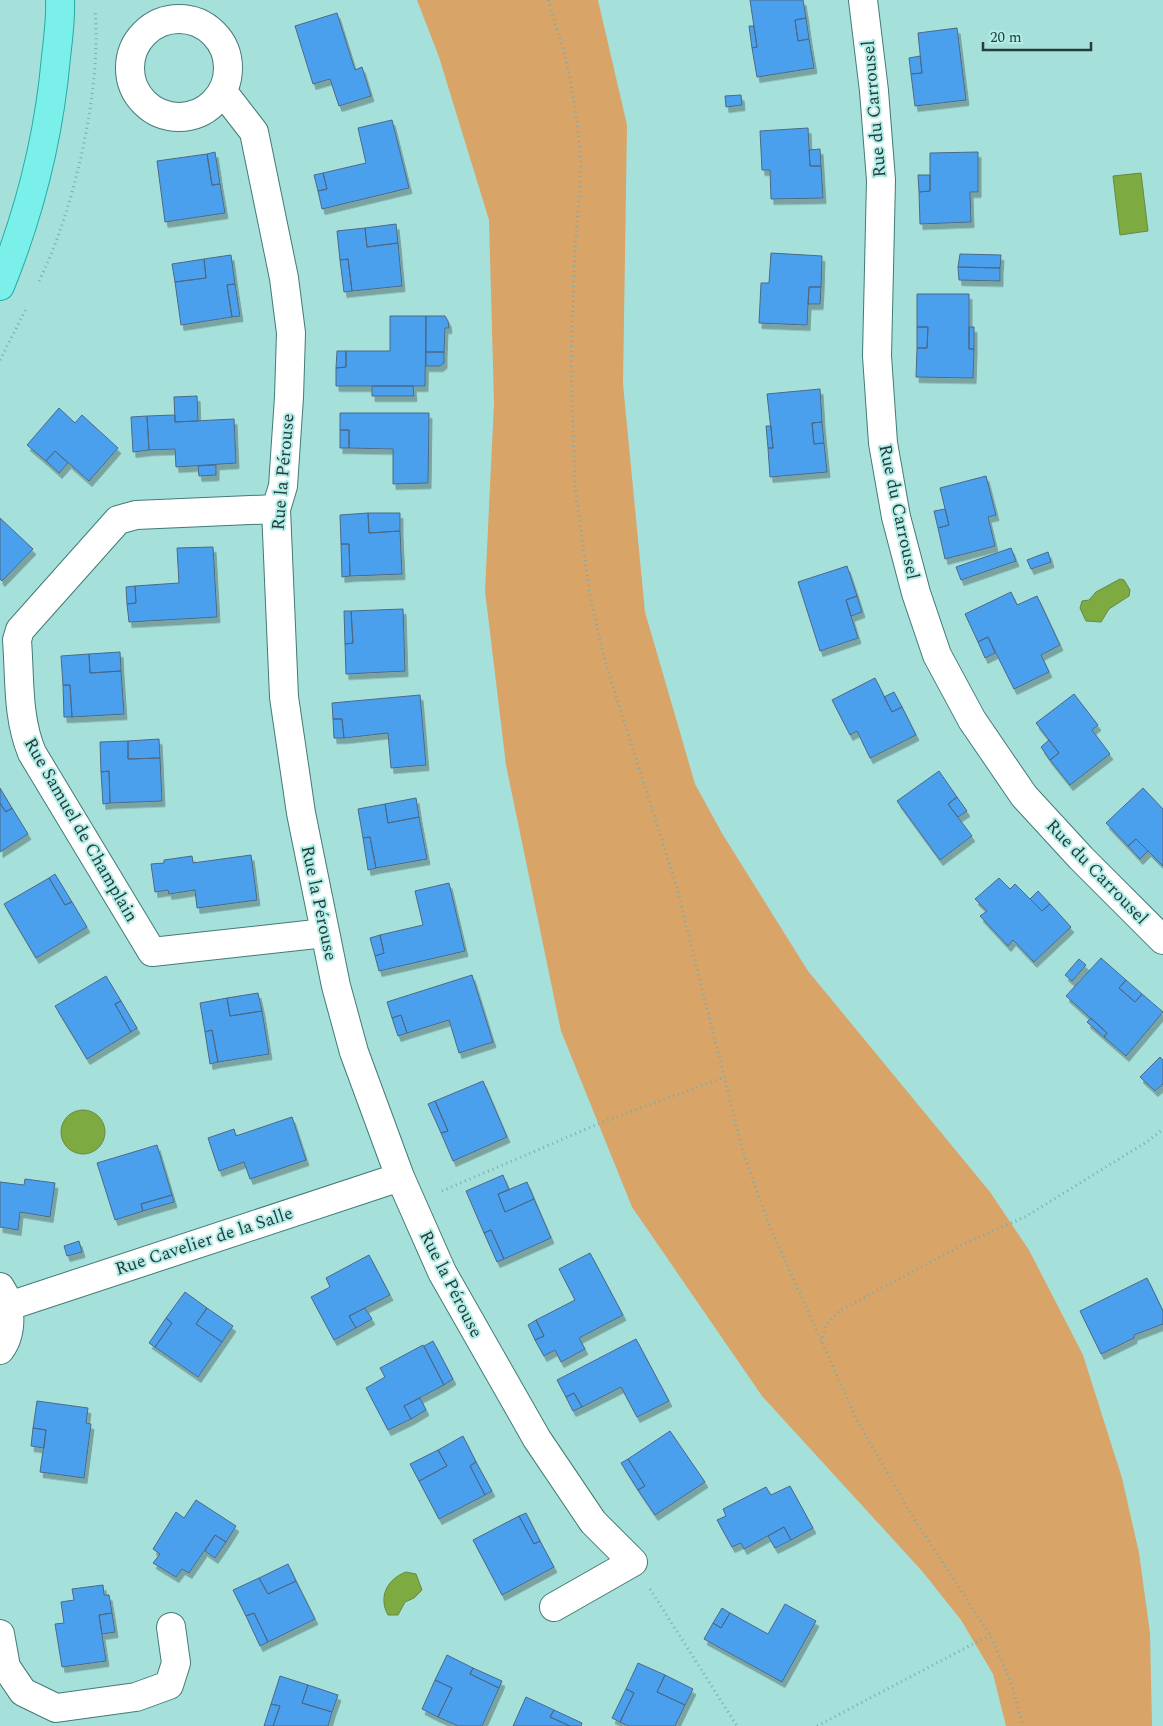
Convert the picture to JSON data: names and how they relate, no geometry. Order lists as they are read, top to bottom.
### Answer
{
  "streets": {
    "street": [
      "Rue du Carrousel",
      "Rue la Pérouse",
      "Rue Samuel de Champlain",
      "Rue Cavelier de la Salle"
    ]
  },
  "crossings": [
    ["Rue la Pérouse", "Rue Samuel de Champlain"],
    ["Rue la Pérouse", "Rue Cavelier de la Salle"]
  ],
  "scale_bar": "20 m"
}
